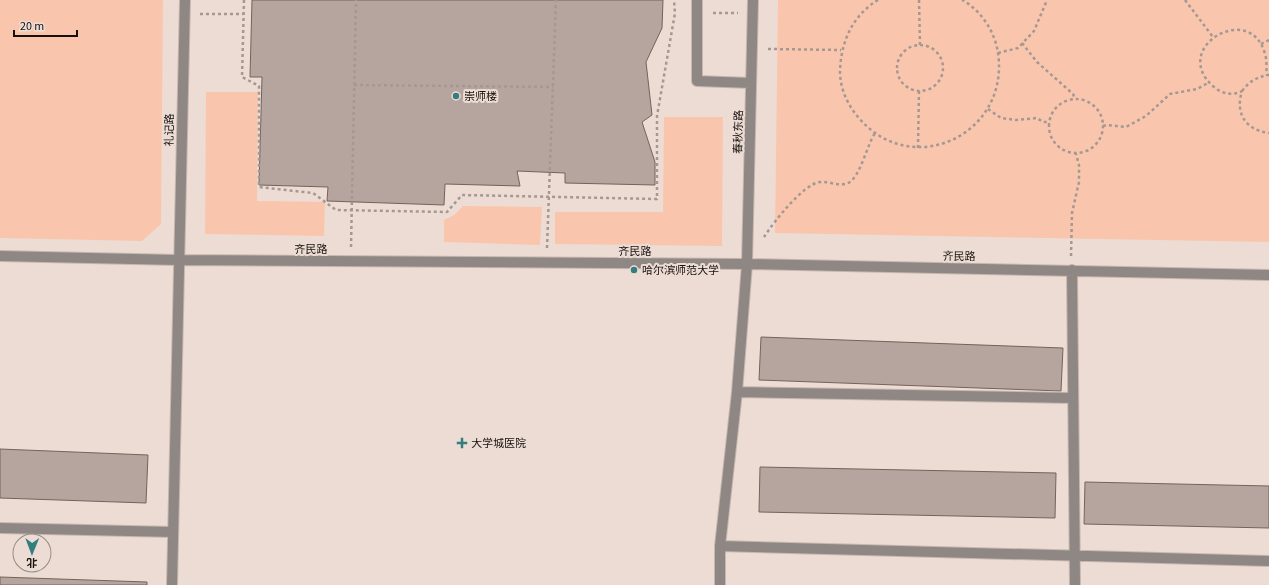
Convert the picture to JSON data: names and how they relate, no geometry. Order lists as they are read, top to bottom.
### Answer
{
  "streets": {
    "lane": ["礼记路", "春秋东路", "齐民路"]
  },
  "crossings": [
    ["礼记路", "齐民路"],
    ["春秋东路", "齐民路"]
  ],
  "places": {
    "other": ["崇师楼", "哈尔滨师范大学"],
    "health": ["大学城医院"]
  },
  "scale_bar": "20 m",
  "north": "bottom"
}
